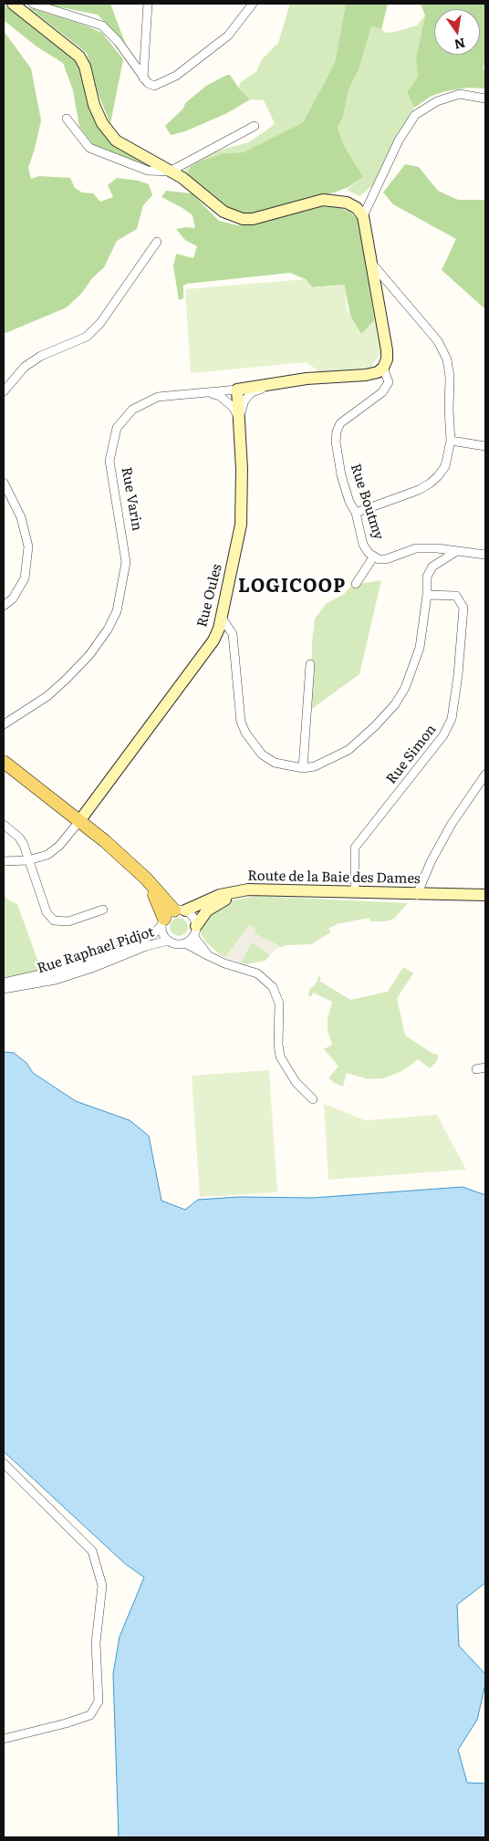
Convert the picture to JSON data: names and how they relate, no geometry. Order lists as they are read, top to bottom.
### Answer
{
  "streets": {
    "street": [
      "Rue Varin",
      "Rue Boutmy",
      "Rue Oules",
      "Rue Simon",
      "Route de la Baie des Dames",
      "Rue Raphael Pidjot"
    ]
  },
  "crossings": [
    ["Rue Varin", "Rue Boutmy"],
    ["Rue Varin", "Rue Oules"],
    ["Rue Simon", "Route de la Baie des Dames"],
    ["Route de la Baie des Dames", "Rue Raphael Pidjot"]
  ],
  "districts": ["LOGICOOP"],
  "north": "bottom"
}
